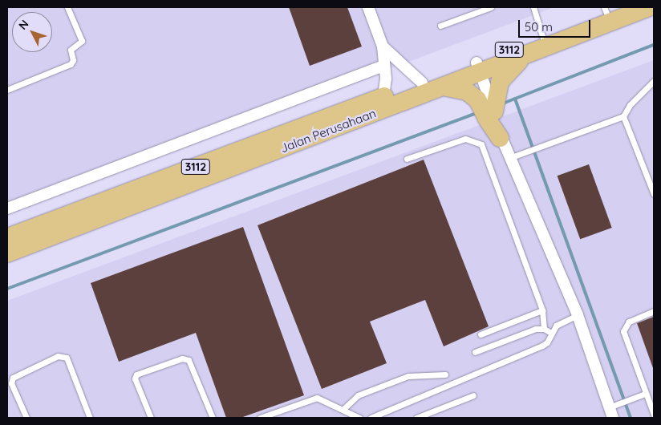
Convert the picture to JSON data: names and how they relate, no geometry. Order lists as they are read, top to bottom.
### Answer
{
  "streets": {
    "main road": ["3112", "Jalan Perusahaan"]
  },
  "scale_bar": "50 m",
  "north": "top left"
}
